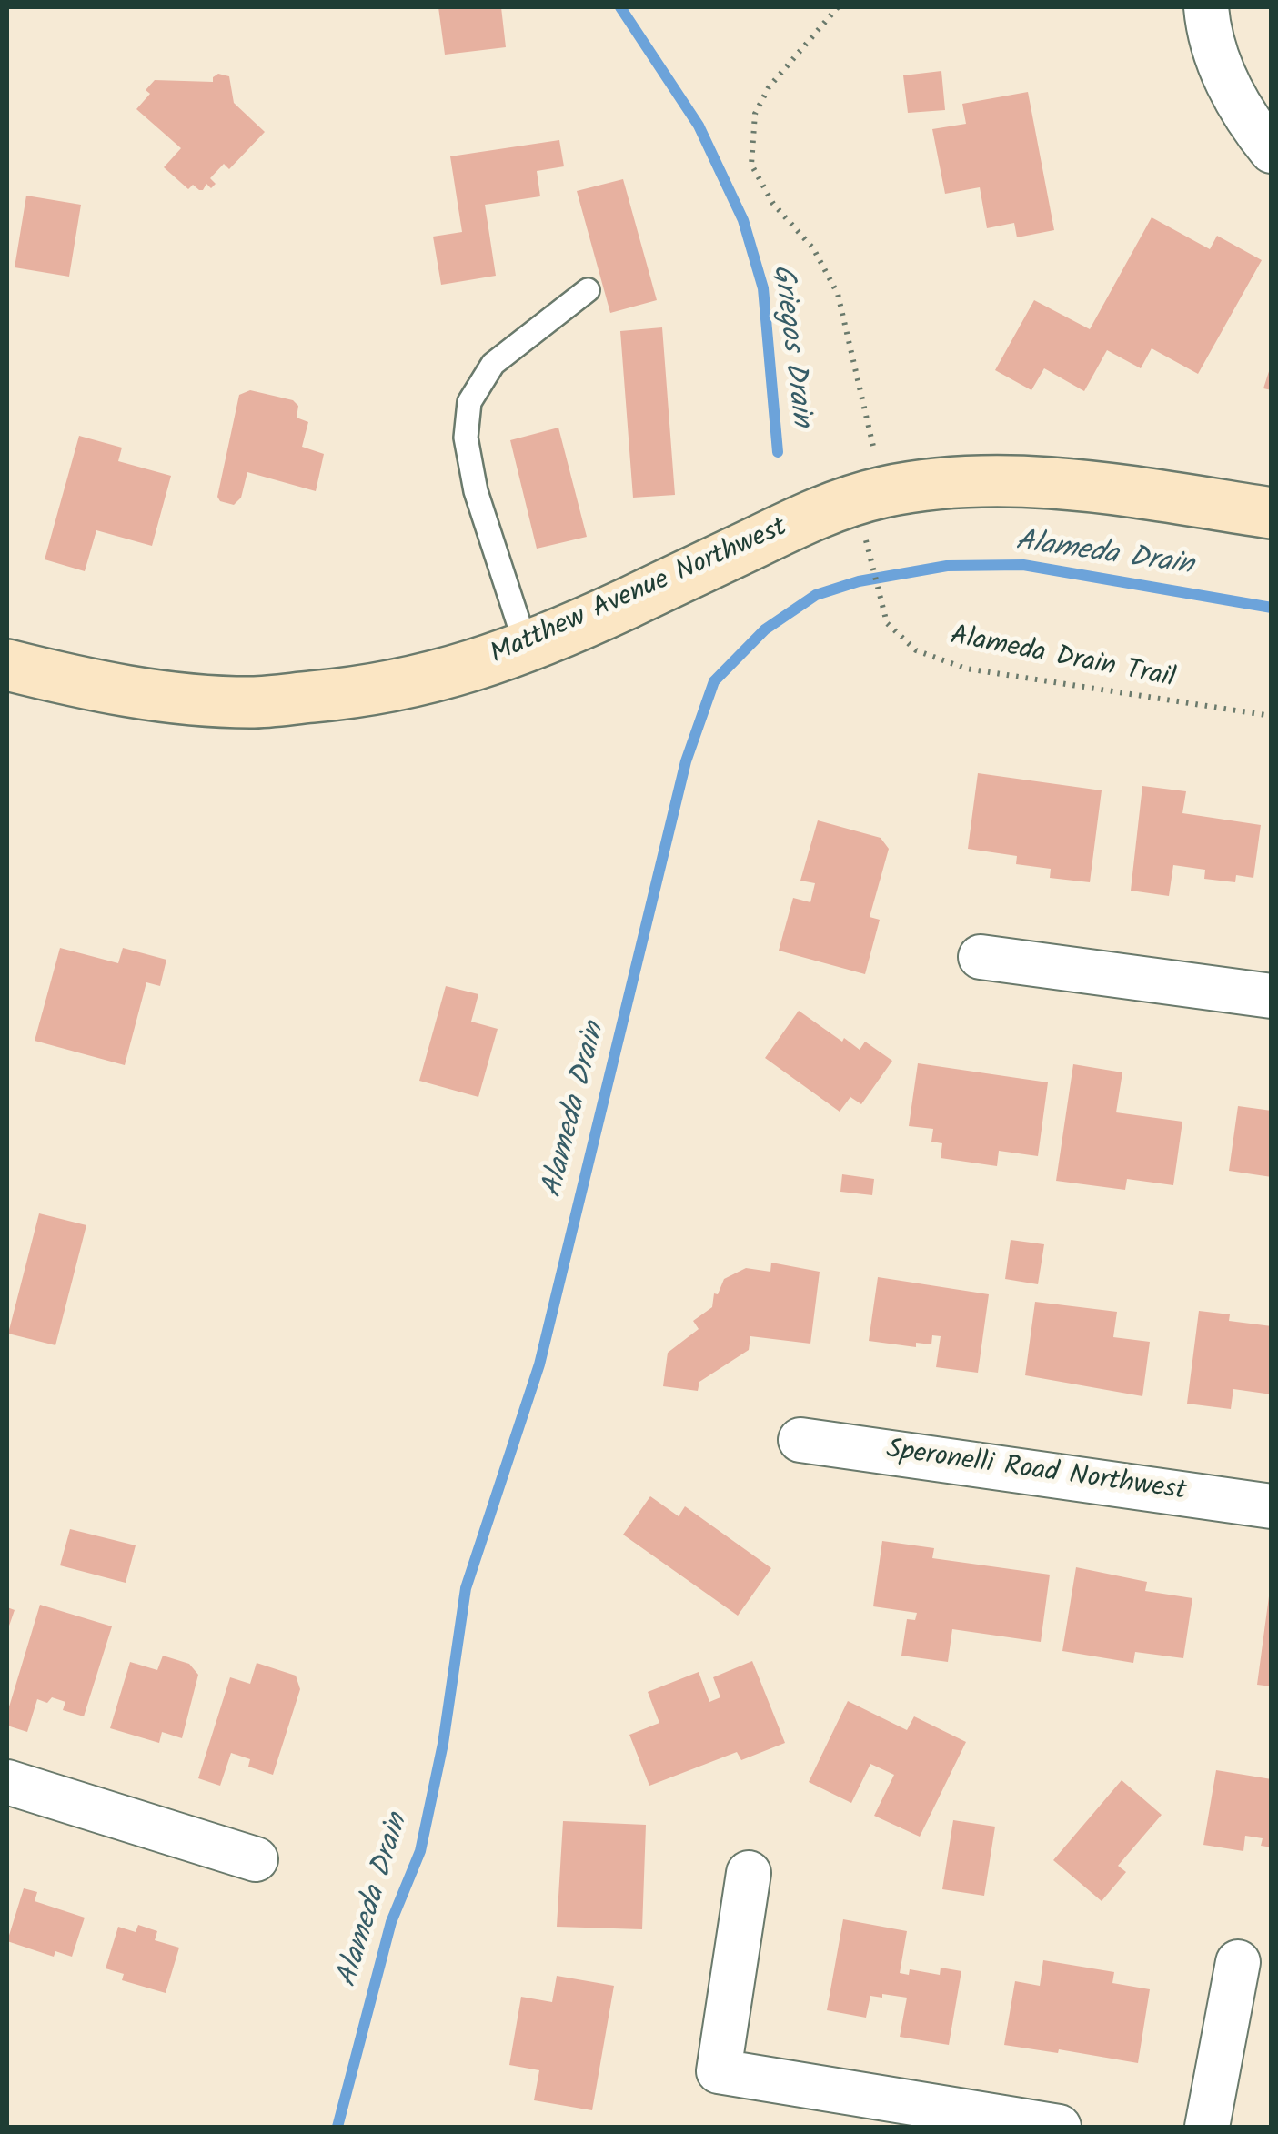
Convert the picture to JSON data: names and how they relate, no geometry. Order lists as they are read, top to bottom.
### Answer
{
  "streets": {
    "street": ["Matthew Avenue Northwest", "Speronelli Road Northwest"],
    "path": ["Alameda Drain Trail"]
  },
  "water": ["Griegos Drain", "Alameda Drain"]
}
